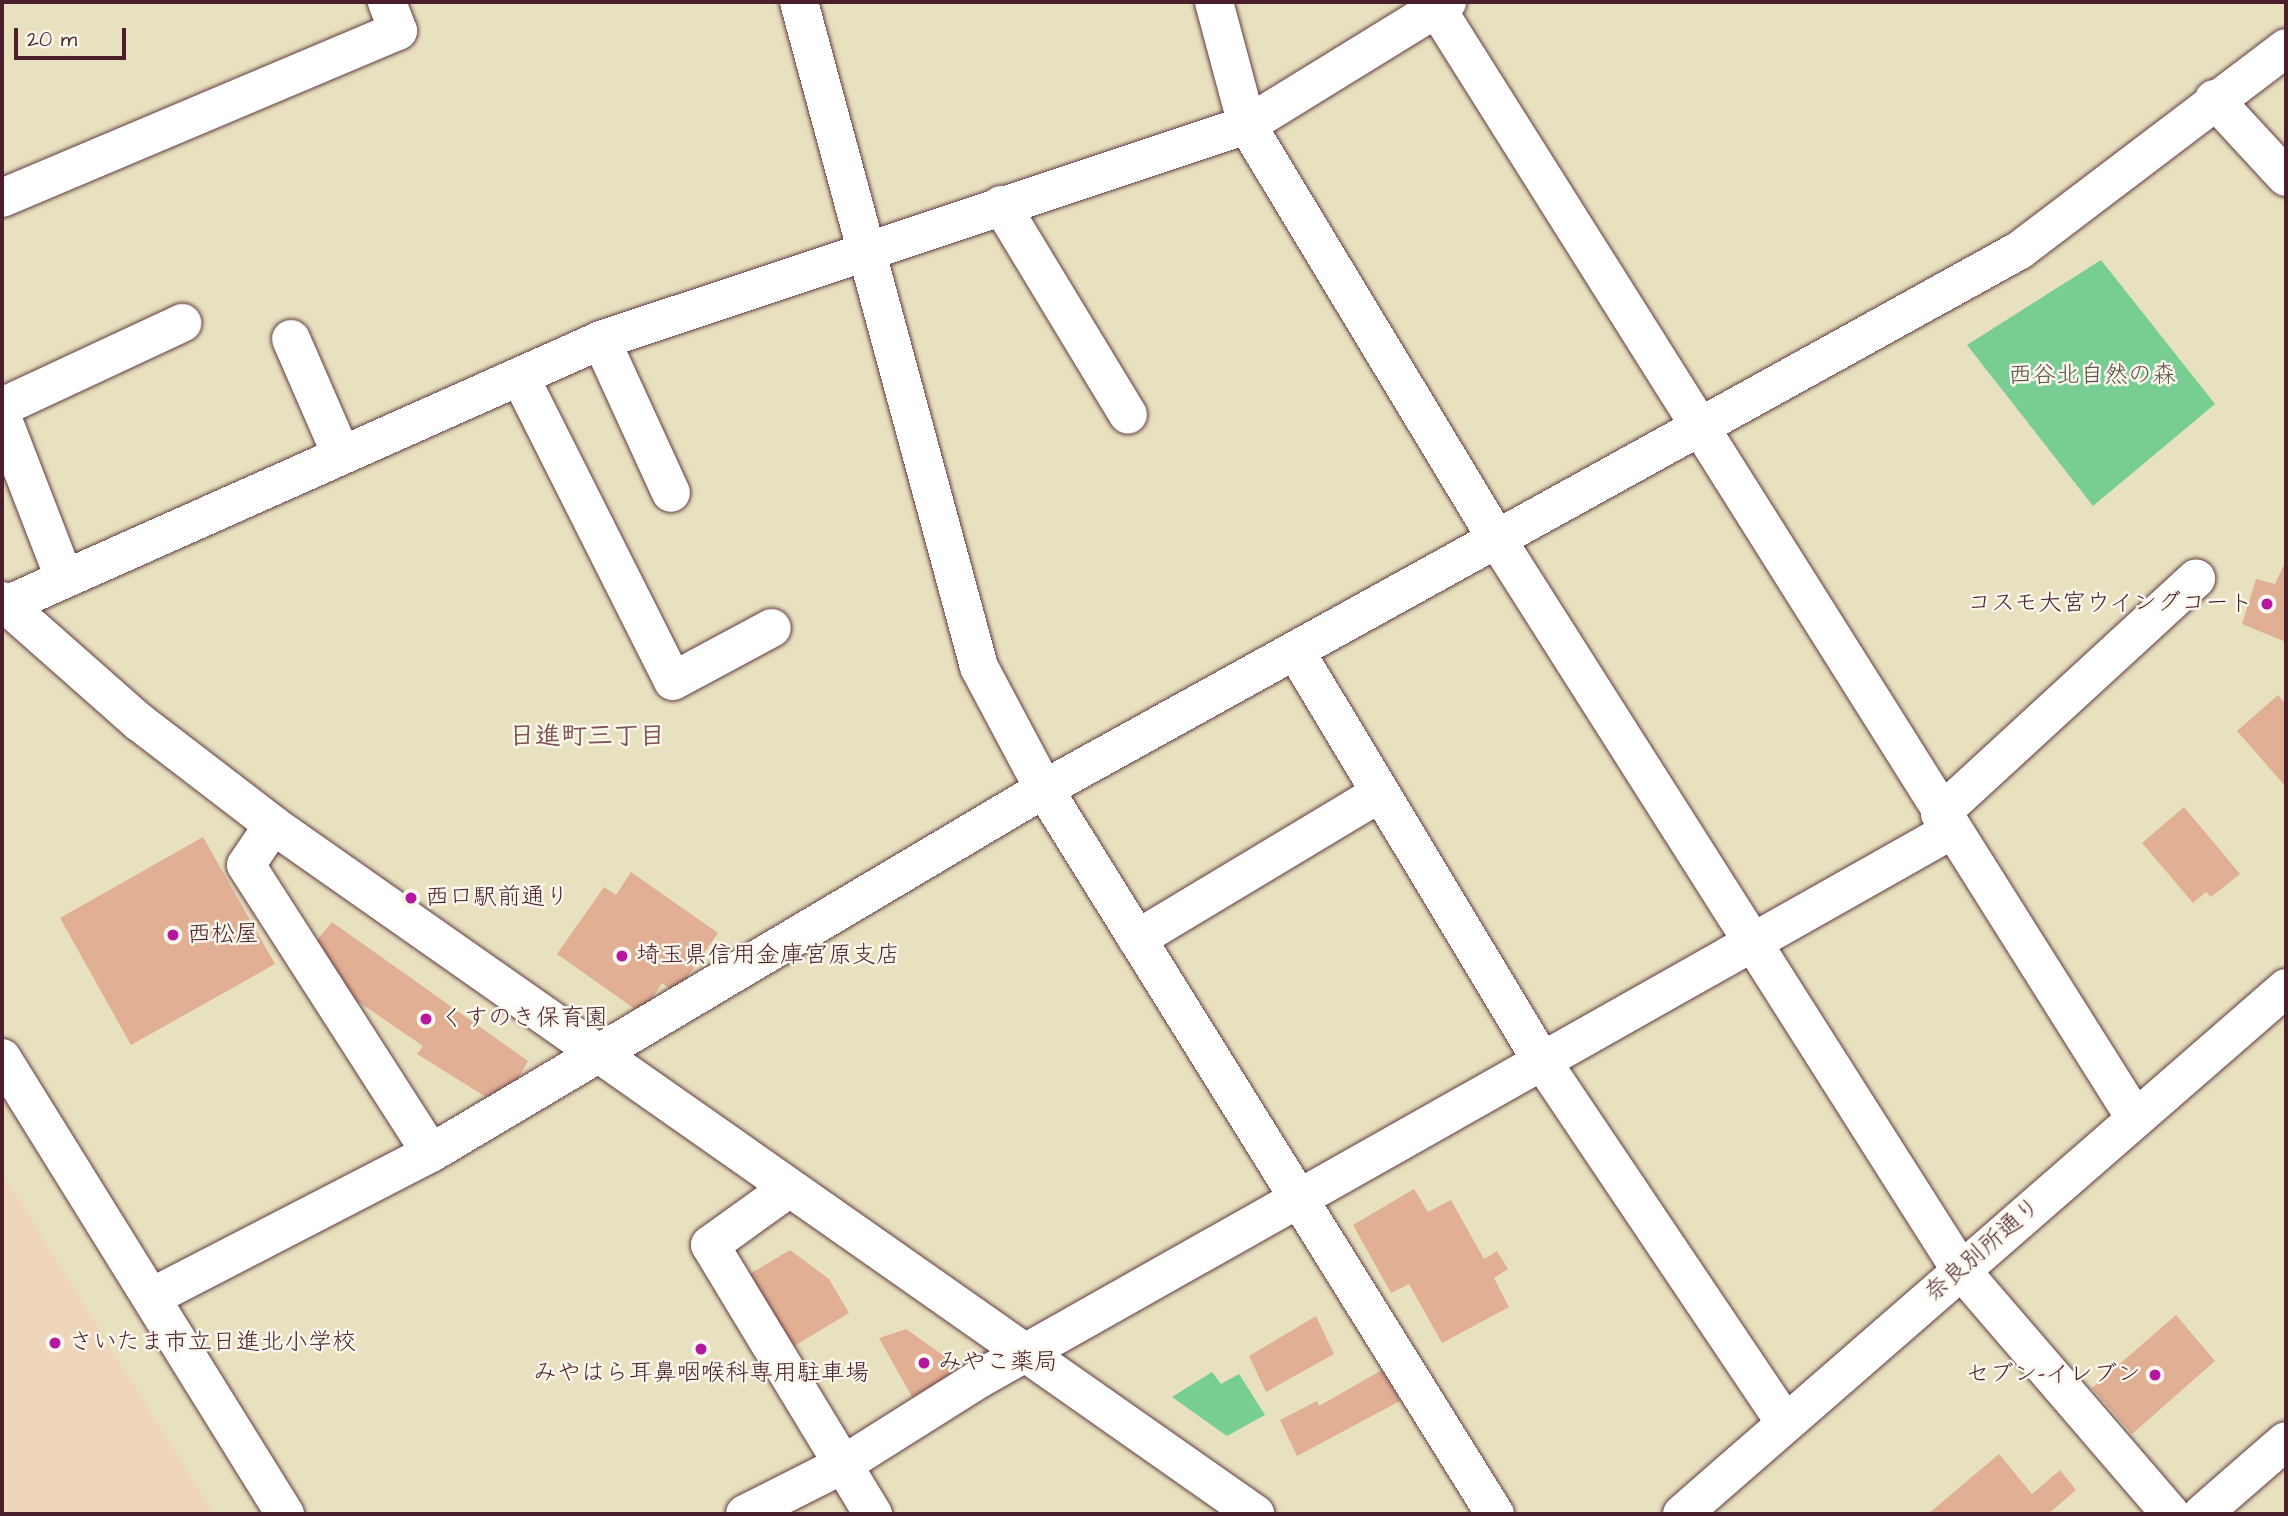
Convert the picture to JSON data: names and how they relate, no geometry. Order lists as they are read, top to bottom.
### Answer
{
  "streets": {
    "street": ["奈良別所通り"]
  },
  "districts": ["日進町三丁目"],
  "parks": ["西谷北自然の森"],
  "places": [
    "コスモ大宮ウイングコート",
    "西口駅前通り",
    "西松屋",
    "埼玉県信用金庫宮原支店",
    "くすのき保育園",
    "さいたま市立日進北小学校",
    "みやはら耳鼻咽喉科専用駐車場",
    "みやこ薬局",
    "セブン-イレブン"
  ],
  "scale_bar": "20 m"
}
